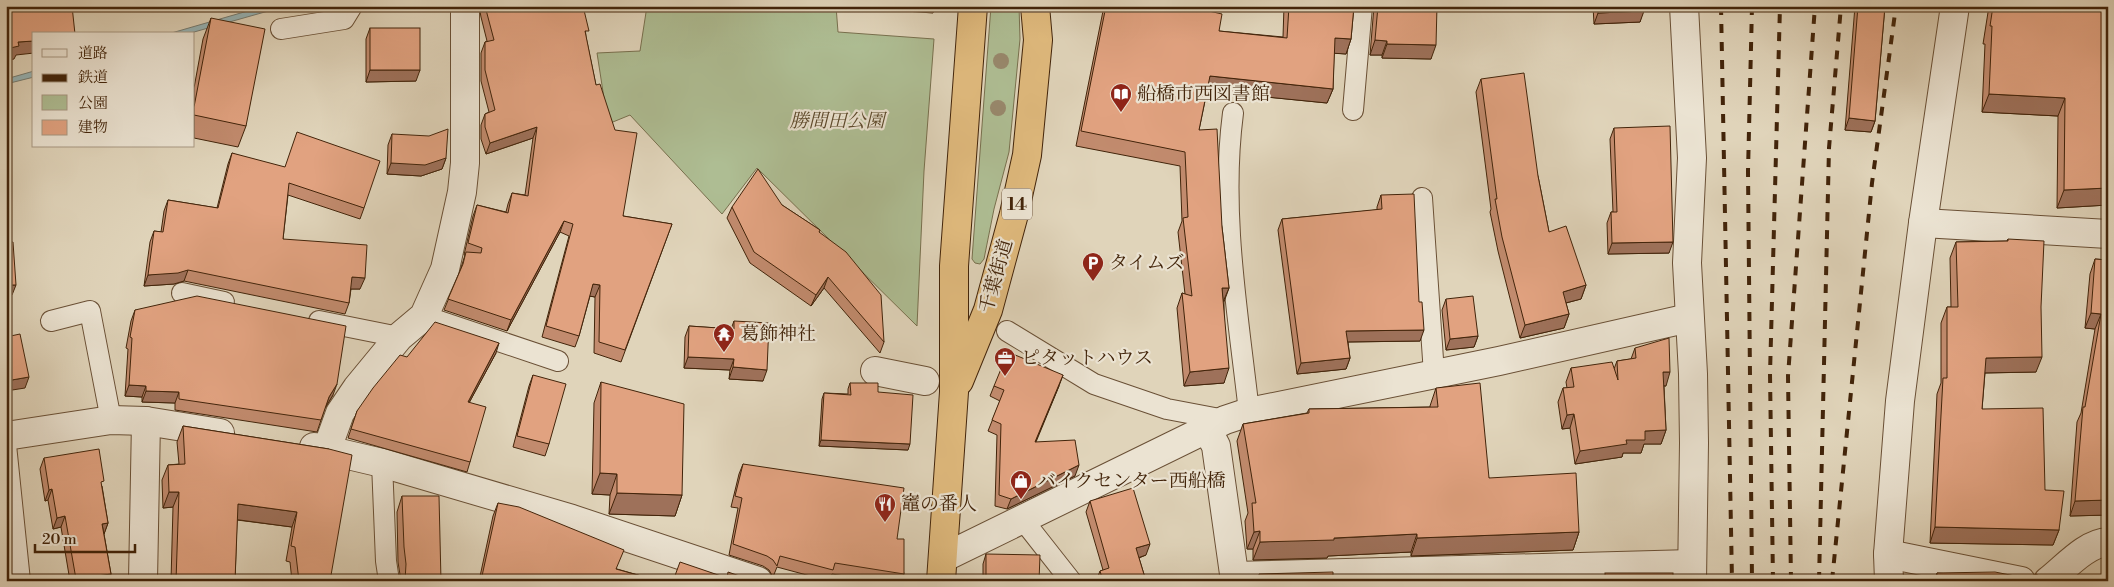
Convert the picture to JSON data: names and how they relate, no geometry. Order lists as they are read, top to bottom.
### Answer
{
  "streets": {
    "highway": ["14", "千葉街道"]
  },
  "parks": ["勝間田公園"],
  "places": {
    "library": ["船橋市西図書館"],
    "parking": ["タイムズ"],
    "temple": ["葛飾神社"],
    "office": ["ピタットハウス"],
    "shop": ["バイクセンター西船橋"],
    "restaurant": ["竈の番人"]
  },
  "legend": [
    "道路",
    "鉄道",
    "公園",
    "建物"
  ],
  "scale_bar": "20 m"
}
